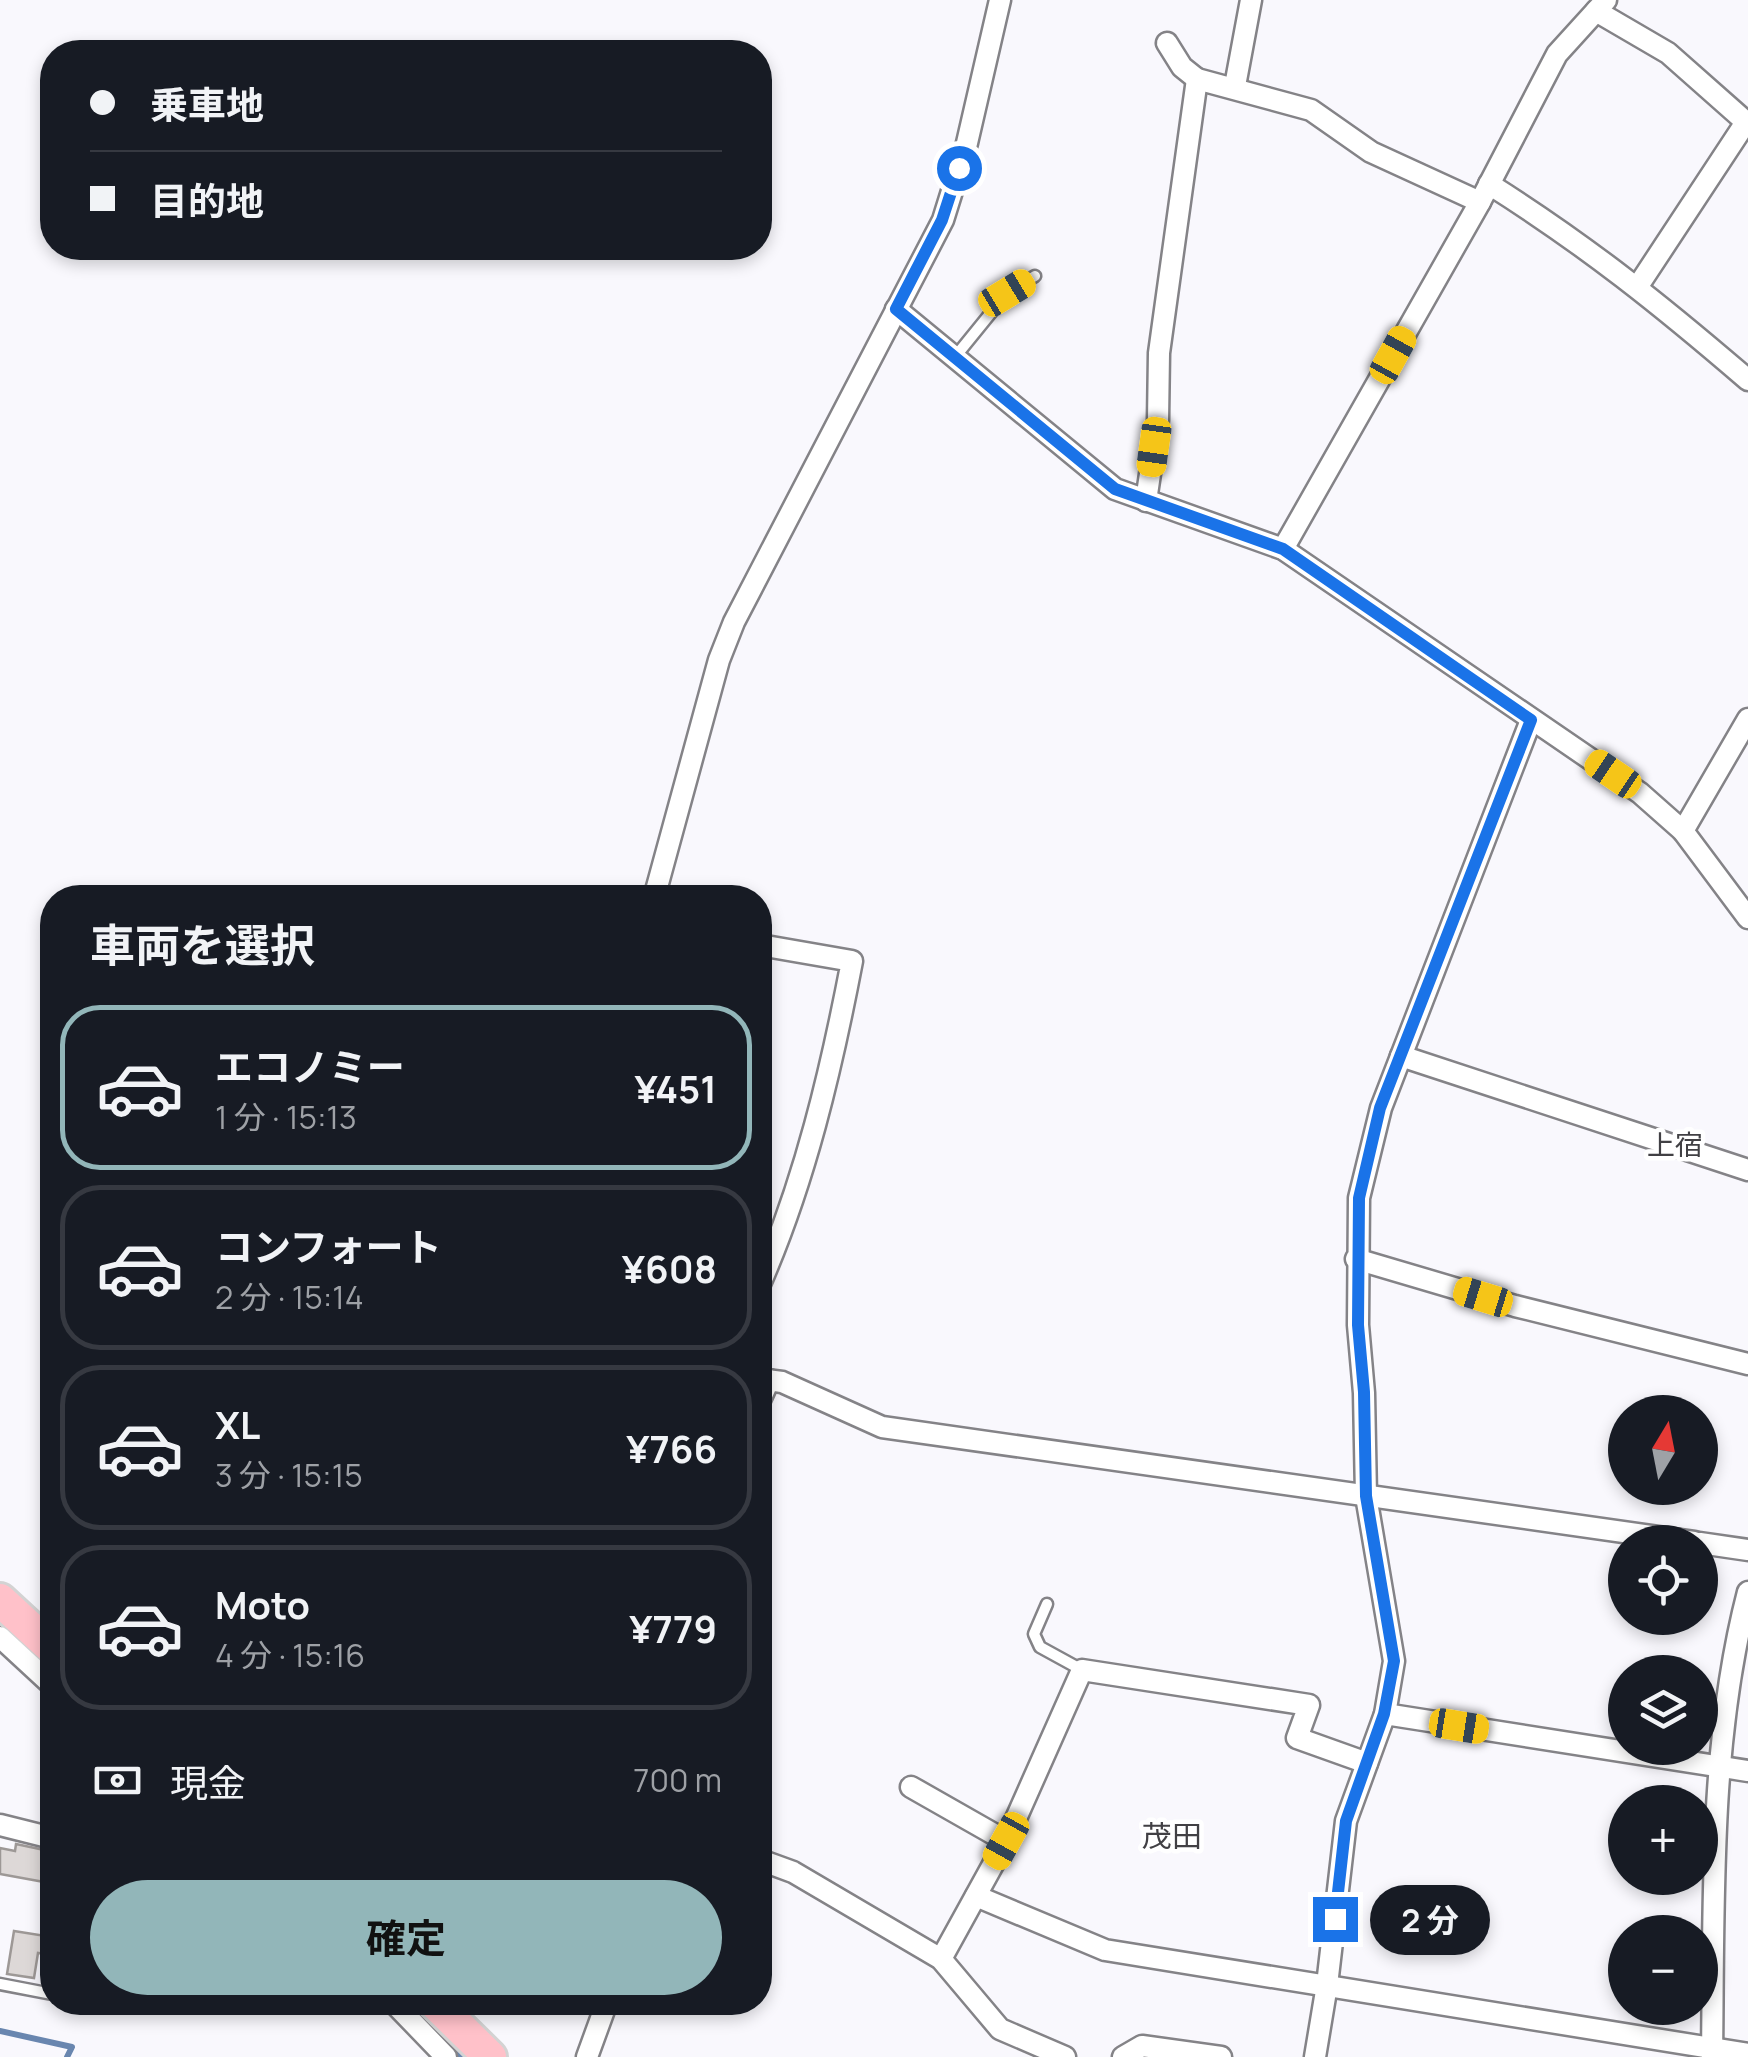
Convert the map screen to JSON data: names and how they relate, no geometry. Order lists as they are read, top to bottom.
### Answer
{
  "districts": ["上宿", "茂田"],
  "north": "top",
  "page": {
    "banner": ["乗車地", "目的地"],
    "heading": "車両を選択",
    "list": [
      {
        "name": "エコノミー",
        "note": "1 分 · 15:13",
        "value": "¥451"
      },
      {
        "name": "コンフォート",
        "note": "2 分 · 15:14",
        "value": "¥608"
      },
      {
        "name": "XL",
        "note": "3 分 · 15:15",
        "value": "¥766"
      },
      {
        "name": "Moto",
        "note": "4 分 · 15:16",
        "value": "¥779"
      }
    ],
    "map_buttons": ["+", "−"],
    "pay": ["現金", "700 m"],
    "buttons": "確定",
    "bubble": "2 分"
  }
}
